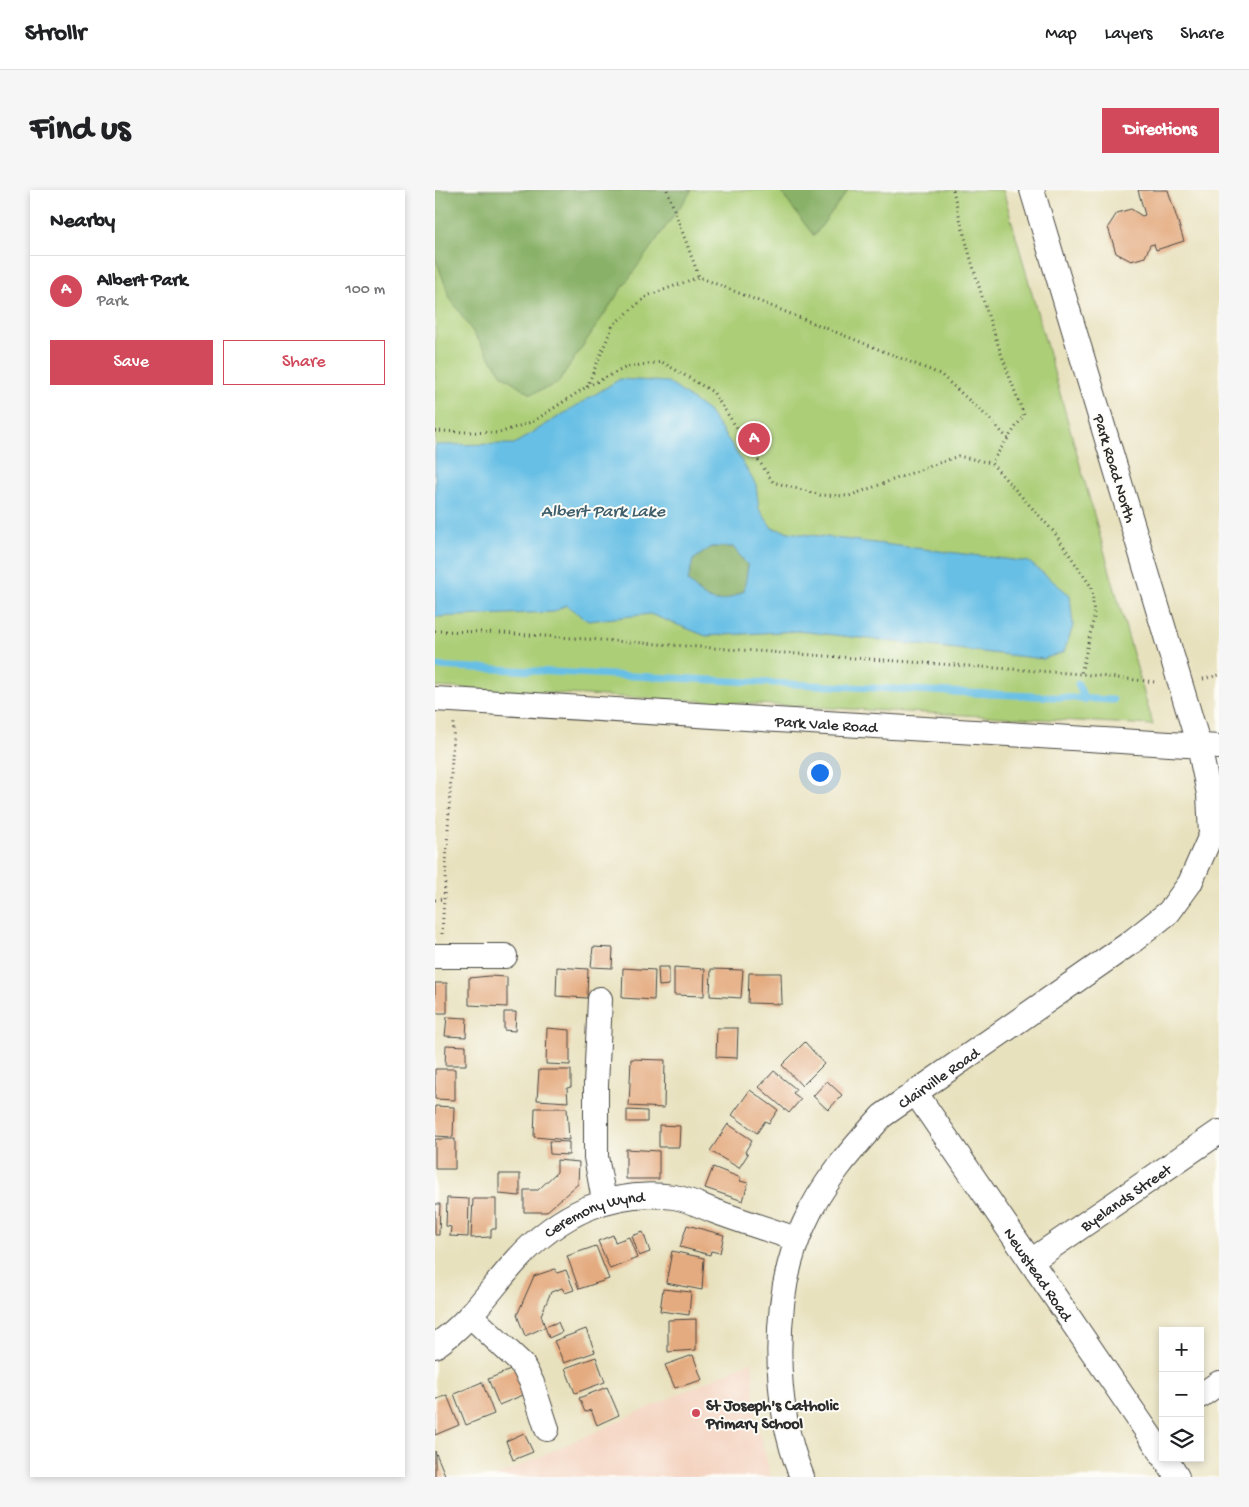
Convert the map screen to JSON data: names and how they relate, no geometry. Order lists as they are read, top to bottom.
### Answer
{
  "streets": {
    "street": [
      "Park Road North",
      "Park Vale Road",
      "Clairville Road",
      "Byelands Street",
      "Ceremony Wynd",
      "Newstead Road"
    ]
  },
  "crossings": [
    ["Park Road North", "Park Vale Road"],
    ["Park Road North", "Clairville Road"],
    ["Park Vale Road", "Clairville Road"],
    ["Clairville Road", "Ceremony Wynd"],
    ["Clairville Road", "Newstead Road"],
    ["Byelands Street", "Newstead Road"]
  ],
  "water": ["Albert Park Lake"],
  "places": ["St Joseph's Catholic Primary School"],
  "page": {
    "header": "Strollr",
    "nav": ["Map", "Layers", "Share"],
    "buttons": [
      "Directions",
      ["Save", "Share"]
    ],
    "title": "Find us",
    "heading": "Nearby",
    "list": [
      {
        "mark": "A",
        "name": "Albert Park",
        "note": "Park",
        "value": "100 m"
      }
    ],
    "pins": "A",
    "map_buttons": ["+", "−"]
  }
}
